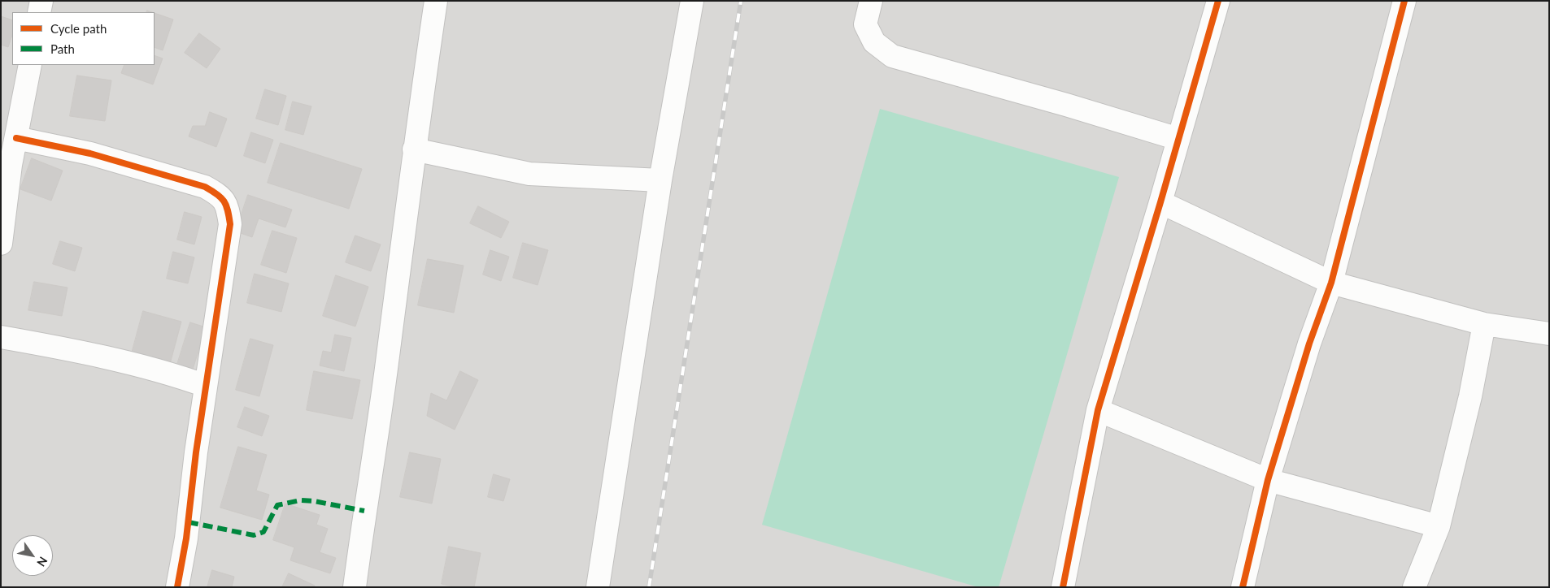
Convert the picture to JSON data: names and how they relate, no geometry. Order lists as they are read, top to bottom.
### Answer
{
  "legend": ["Cycle path", "Path"],
  "north": "bottom right"
}
